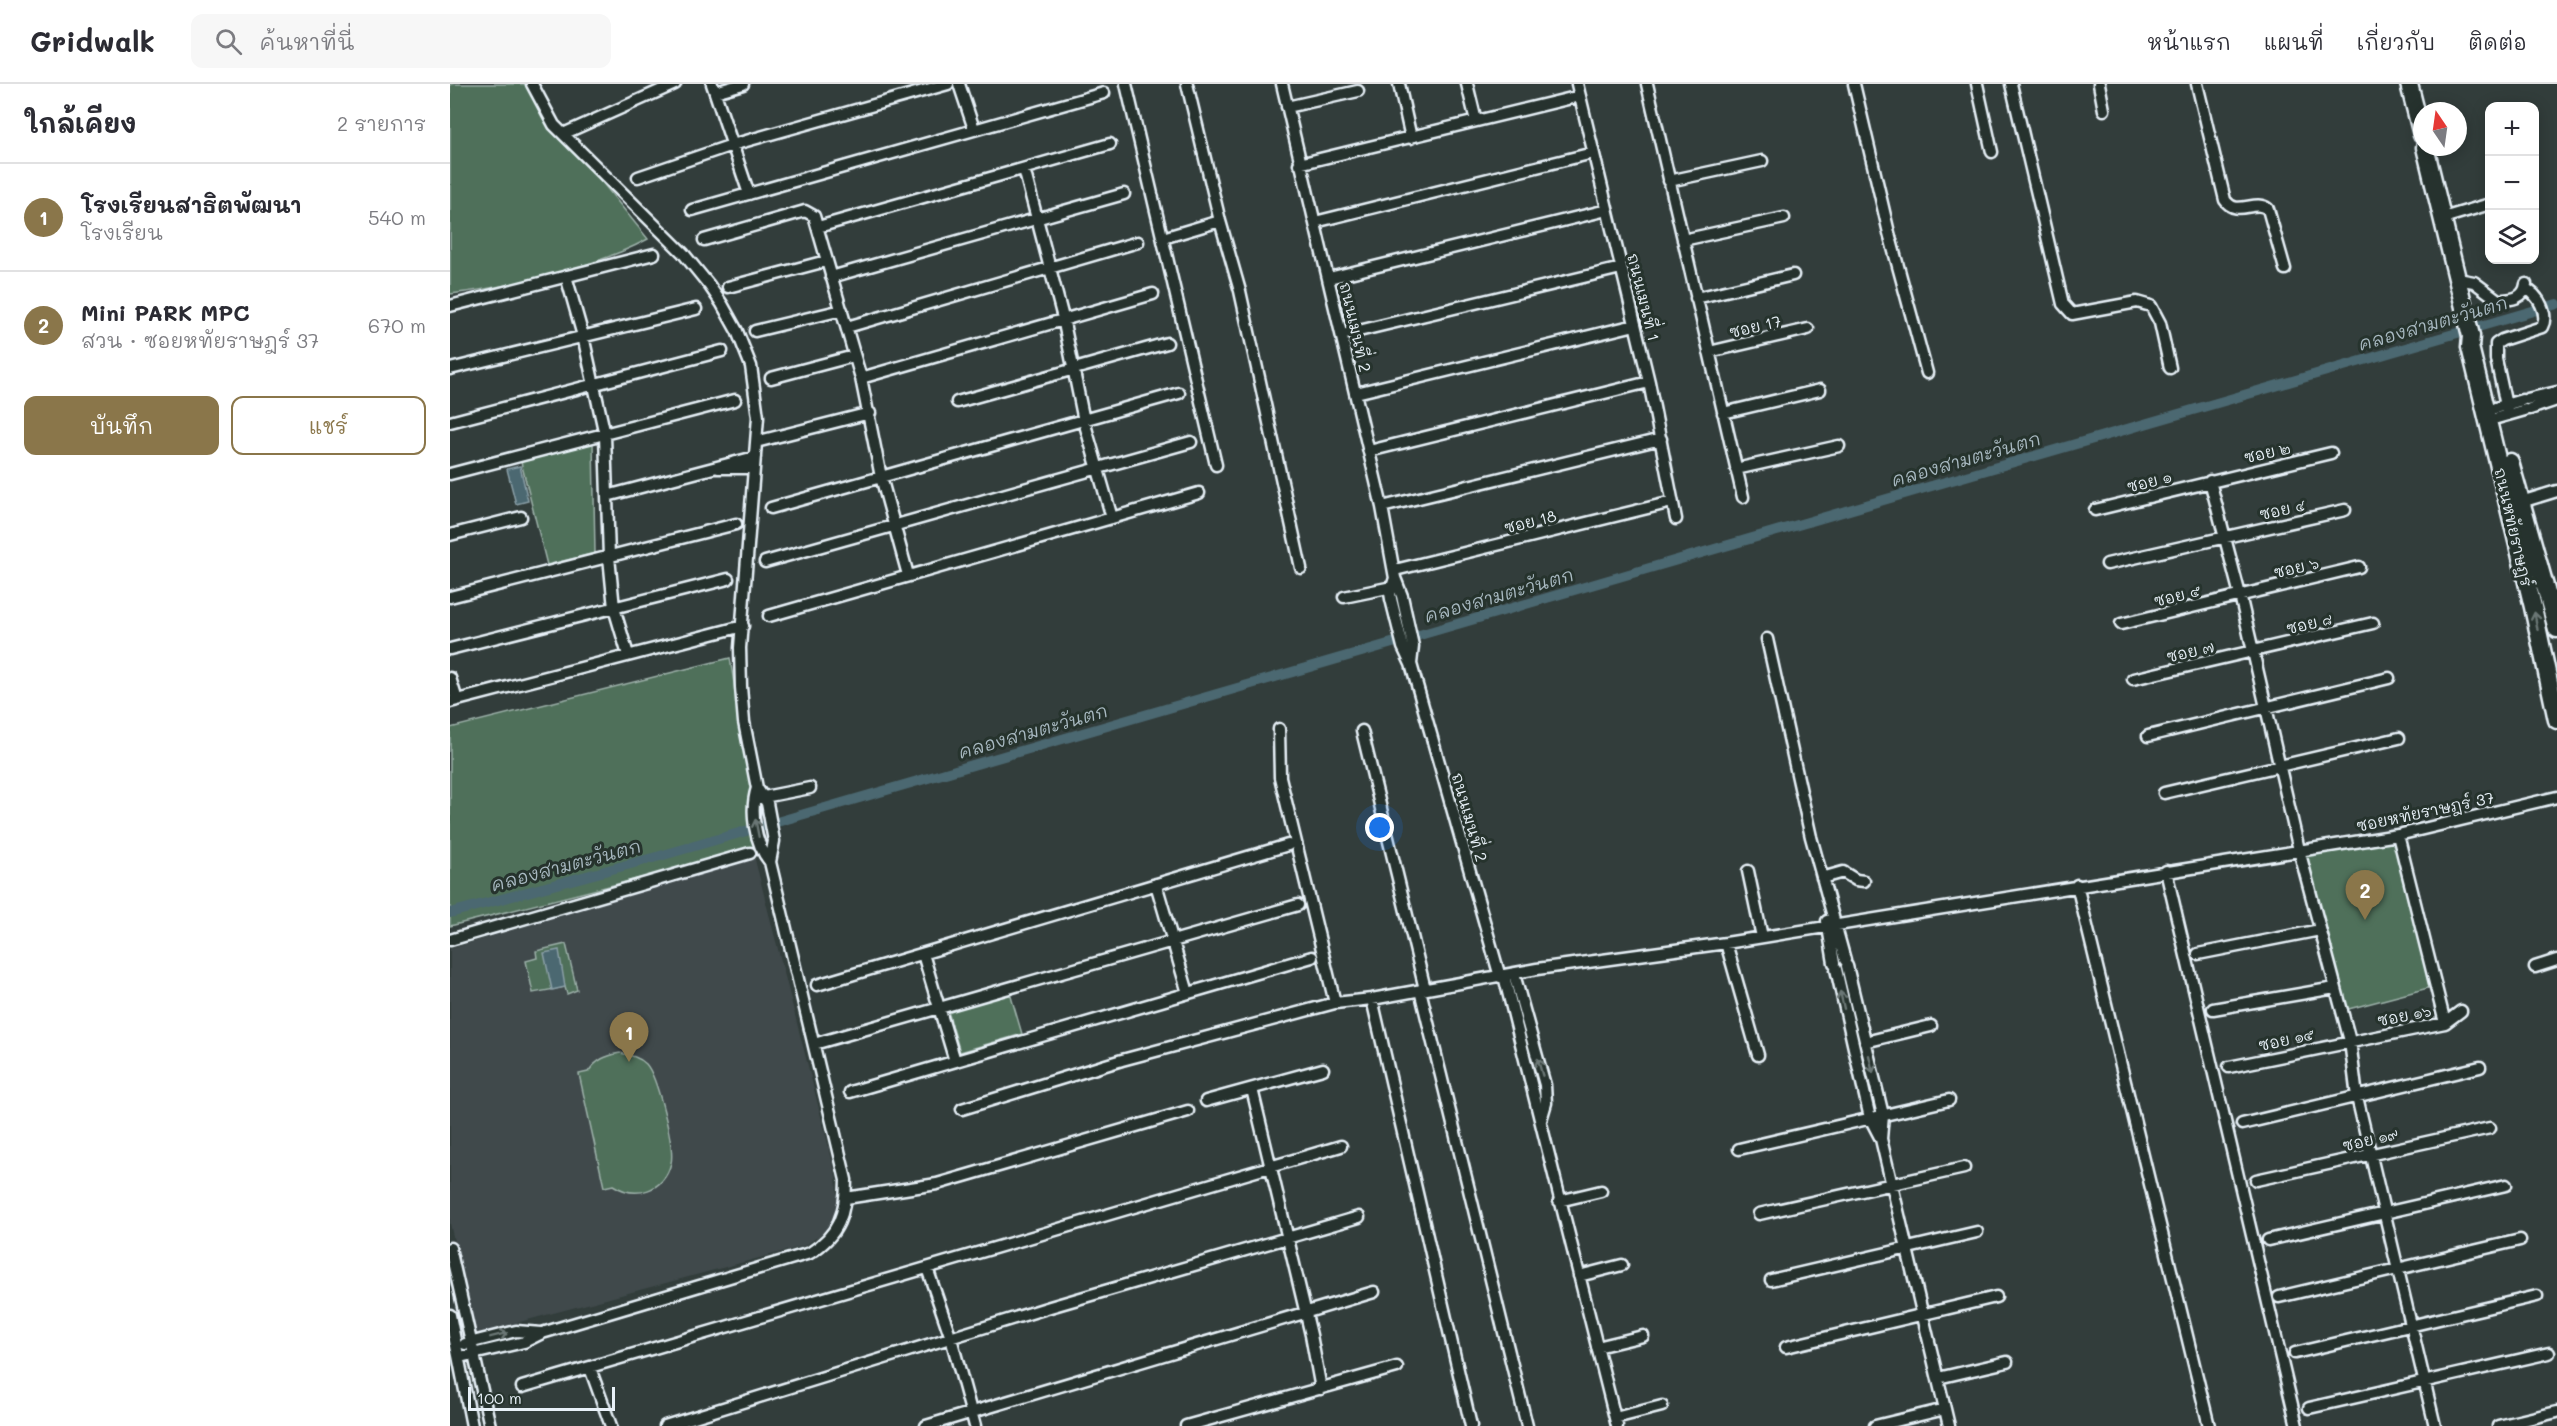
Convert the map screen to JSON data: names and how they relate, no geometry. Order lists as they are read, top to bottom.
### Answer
{
  "streets": {
    "main road": ["ถนนหทัยราษฎร์"],
    "street": [
      "ถนนเมนที่ 1",
      "ซอย 17",
      "ถนนเมนที่ 2",
      "ซอย ๒",
      "ซอย ๑",
      "ซอย ๔",
      "ซอย 18",
      "ซอย ๖",
      "ซอย ๕",
      "ซอย ๘",
      "ซอย ๗",
      "ซอยหทัยราษฎร์ 37",
      "ซอย ๑๖",
      "ซอย ๑๕",
      "ซอย ๑๙"
    ]
  },
  "crossings": [
    ["ถนนเมนที่ 1", "ซอย 18"],
    ["ถนนเมนที่ 2", "ซอย 18"],
    ["ถนนเมนที่ 2", "ซอยหทัยราษฎร์ 37"],
    ["ซอย ๒", "ซอย ๑"],
    ["ซอย ๖", "ซอย ๕"],
    ["ซอย ๘", "ซอย ๗"],
    ["ซอย ๑๖", "ซอย ๑๕"]
  ],
  "water": ["คลองสามตะวันตก"],
  "scale_bar": "100 m",
  "north": "top",
  "page": {
    "header": "Gridwalk",
    "search": "ค้นหาที่นี่",
    "nav": [
      "หน้าแรก",
      "แผนที่",
      "เกี่ยวกับ",
      "ติดต่อ"
    ],
    "heading": ["ใกล้เคียง", "2 รายการ"],
    "map_buttons": ["+", "−"],
    "list": [
      {
        "mark": "1",
        "name": "โรงเรียนสาธิตพัฒนา",
        "note": "โรงเรียน",
        "value": "540 m"
      },
      {
        "mark": "2",
        "name": "Mini PARK MPC",
        "note": "สวน · ซอยหทัยราษฎร์ 37",
        "value": "670 m"
      }
    ],
    "buttons": ["บันทึก", "แชร์"],
    "pins": ["2", "1"],
    "scale": "100 m"
  }
}
